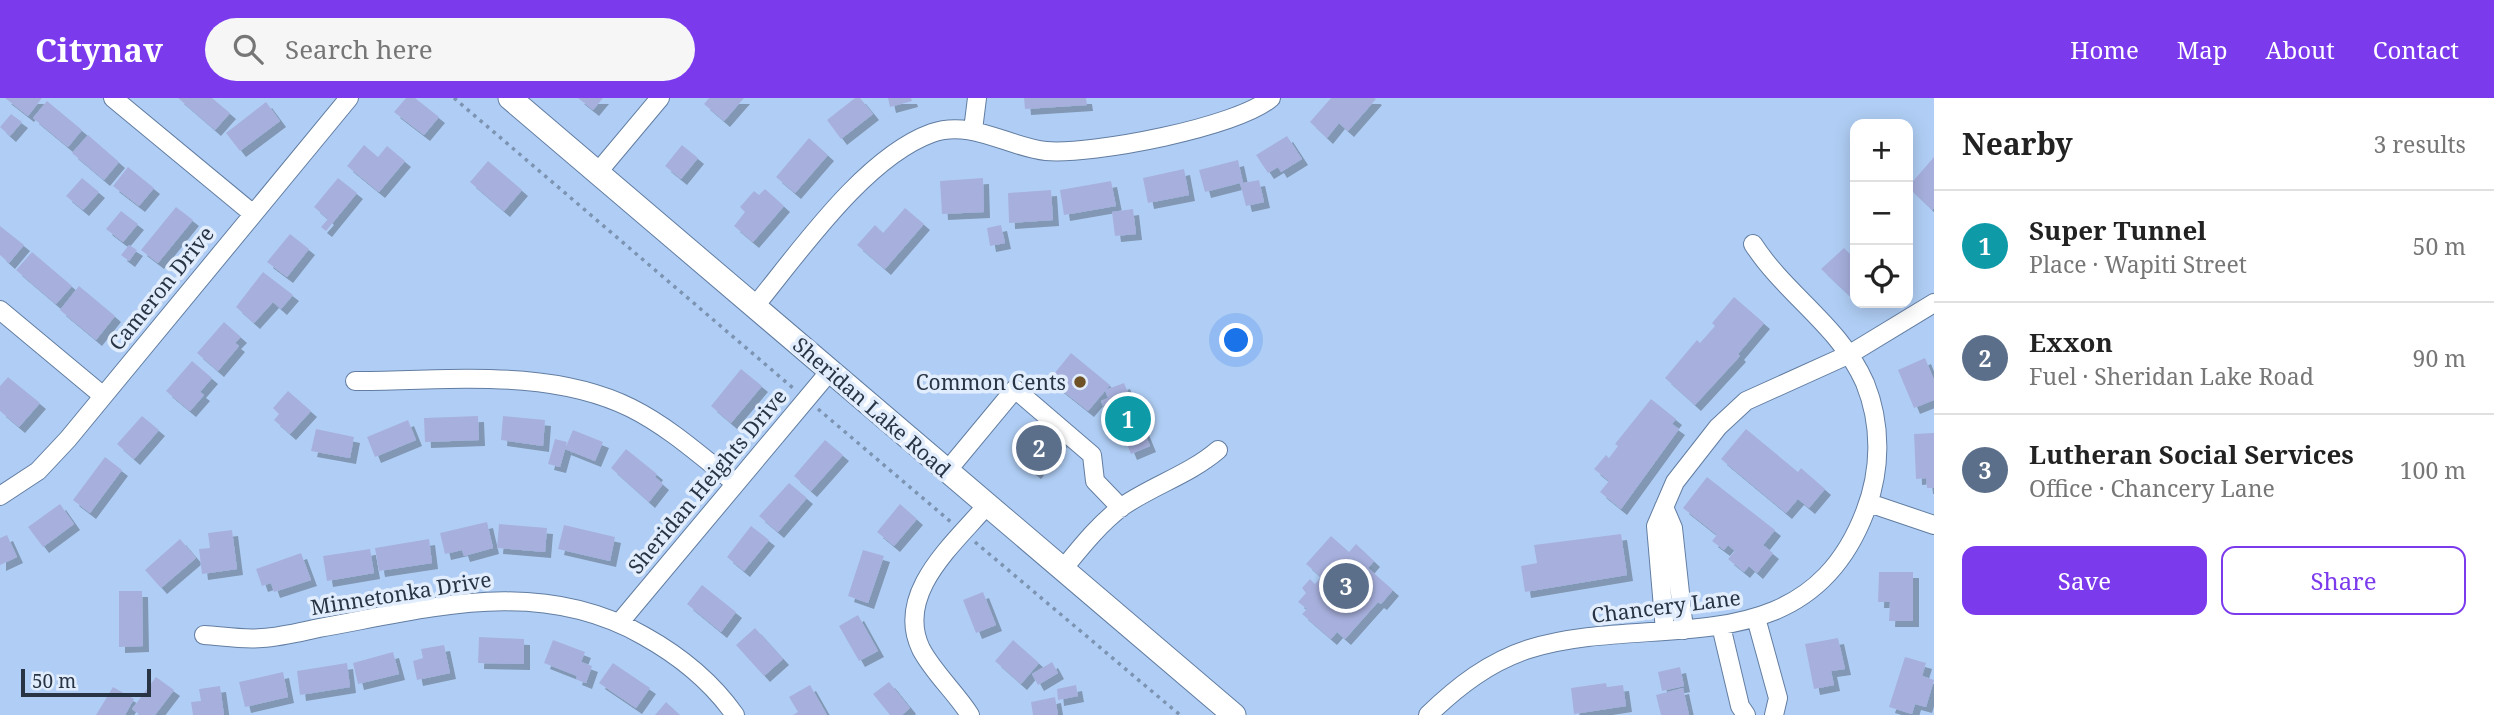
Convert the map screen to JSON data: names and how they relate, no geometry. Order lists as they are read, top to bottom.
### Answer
{
  "streets": {
    "main road": ["Sheridan Lake Road"],
    "street": [
      "Cameron Drive",
      "Sheridan Heights Drive",
      "Minnetonka Drive",
      "Chancery Lane"
    ]
  },
  "crossings": [
    ["Sheridan Lake Road", "Sheridan Heights Drive"],
    ["Sheridan Heights Drive", "Minnetonka Drive"]
  ],
  "places": ["Common Cents"],
  "scale_bar": "50 m",
  "page": {
    "header": "Citynav",
    "search": "Search here",
    "nav": [
      "Home",
      "Map",
      "About",
      "Contact"
    ],
    "heading": ["Nearby", "3 results"],
    "map_buttons": ["+", "−"],
    "list": [
      {
        "mark": "1",
        "name": "Super Tunnel",
        "note": "Place · Wapiti Street",
        "value": "50 m"
      },
      {
        "mark": "2",
        "name": "Exxon",
        "note": "Fuel · Sheridan Lake Road",
        "value": "90 m"
      },
      {
        "mark": "3",
        "name": "Lutheran Social Services",
        "note": "Office · Chancery Lane",
        "value": "100 m"
      }
    ],
    "pins": ["1", "2", "3"],
    "buttons": ["Save", "Share"],
    "scale": "50 m"
  }
}
